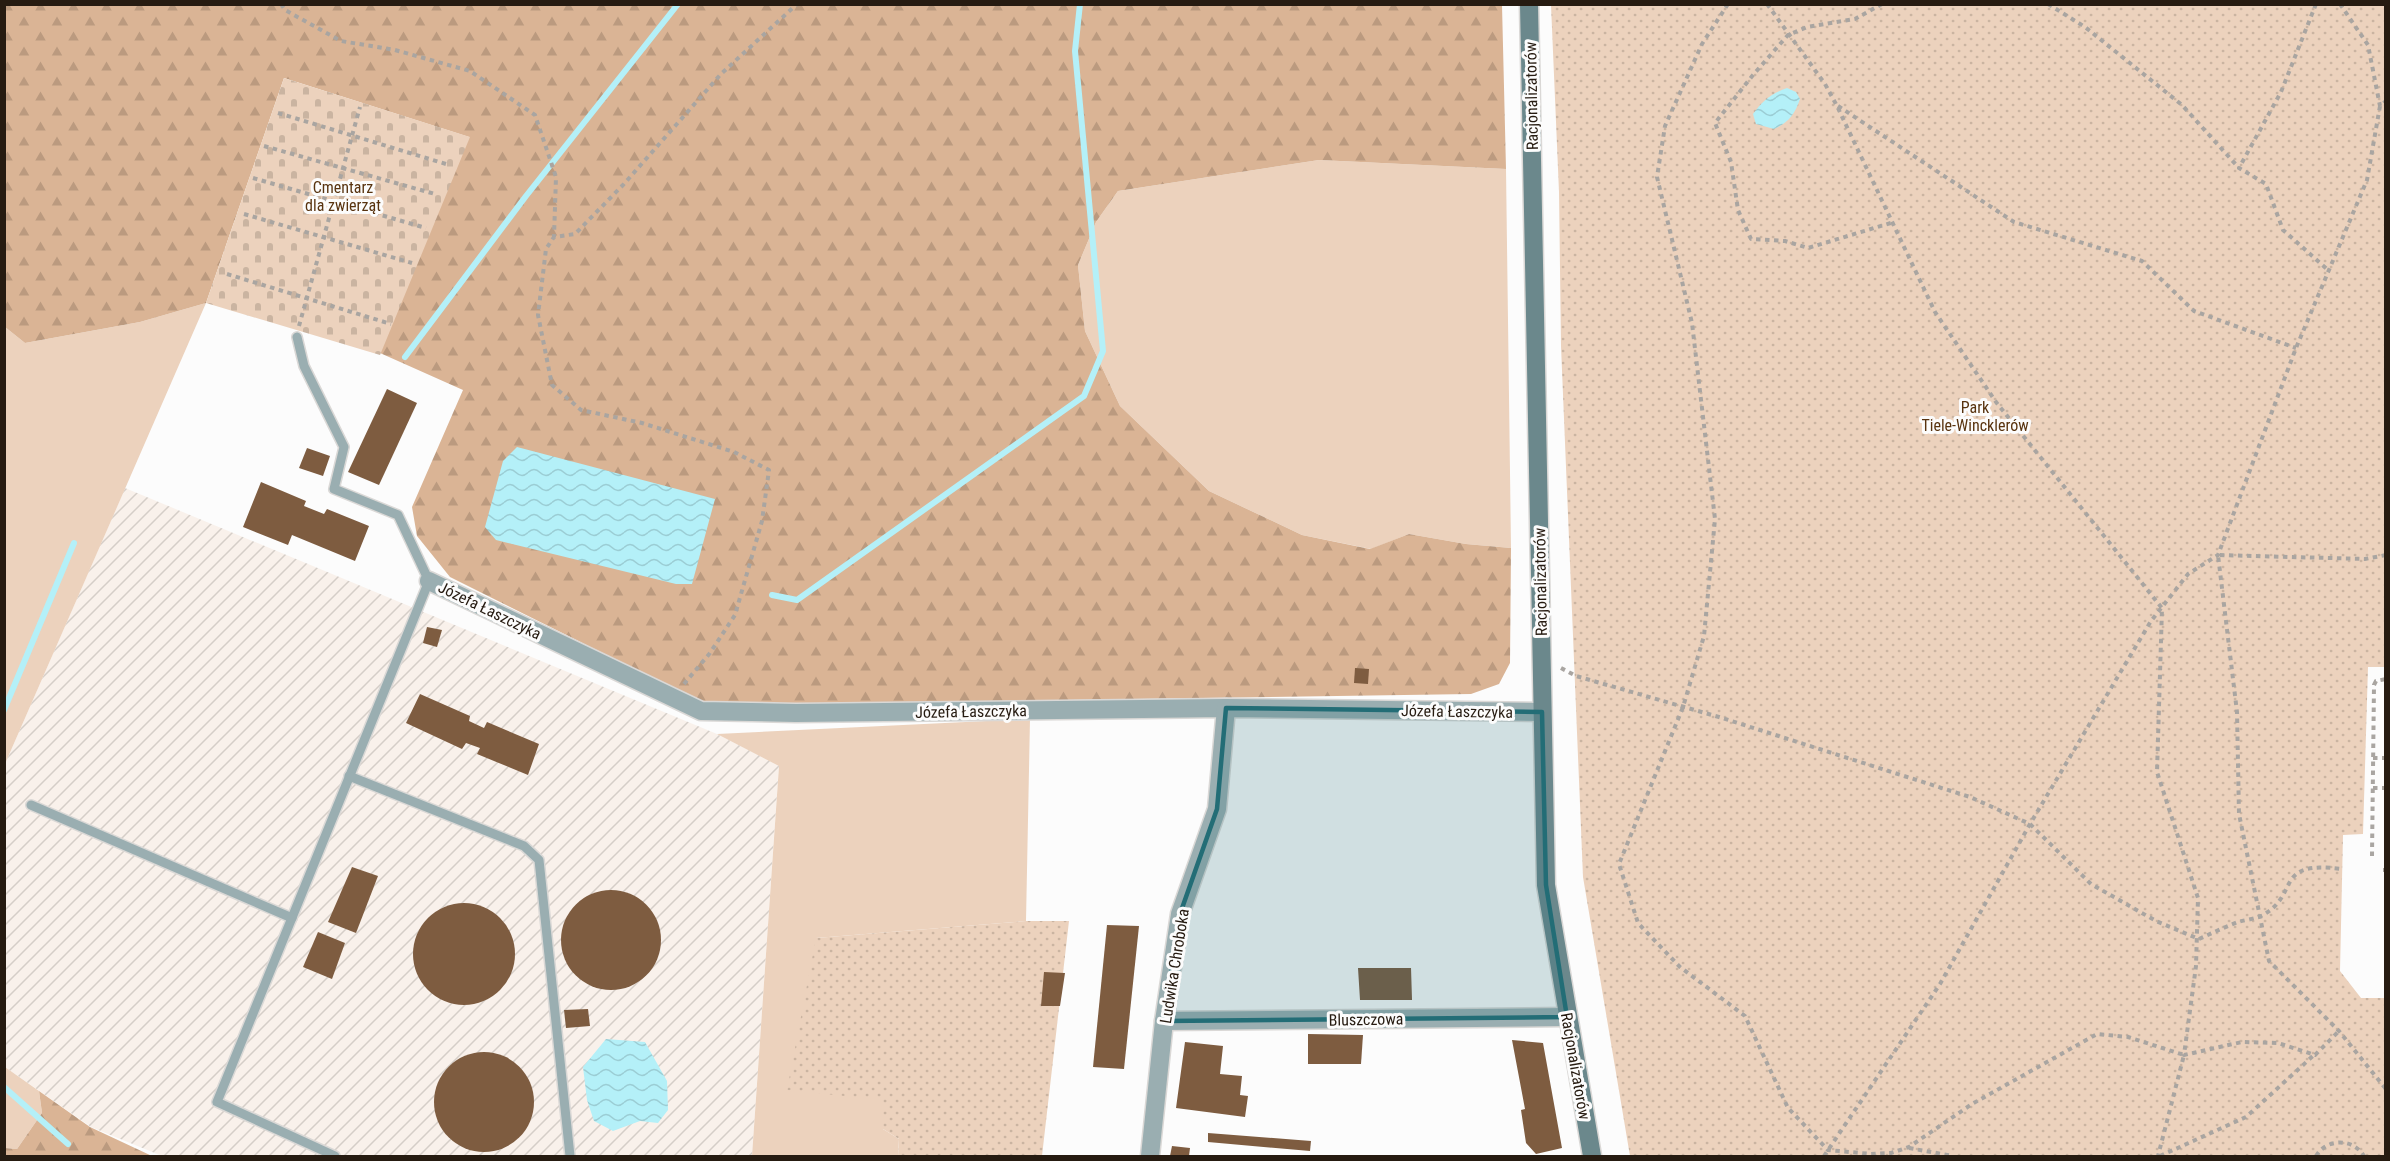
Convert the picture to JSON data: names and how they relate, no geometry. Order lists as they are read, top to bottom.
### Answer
{
  "streets": {
    "street": [
      "Racjonalizatorów",
      "Józefa Łaszczyka",
      "Ludwika Chroboka",
      "Bluszczowa"
    ]
  },
  "crossings": [
    ["Racjonalizatorów", "Józefa Łaszczyka"],
    ["Racjonalizatorów", "Bluszczowa"],
    ["Józefa Łaszczyka", "Ludwika Chroboka"],
    ["Ludwika Chroboka", "Bluszczowa"]
  ],
  "parks": ["Cmentarz dla zwierząt", "Park Tiele-Wincklerów"]
}
